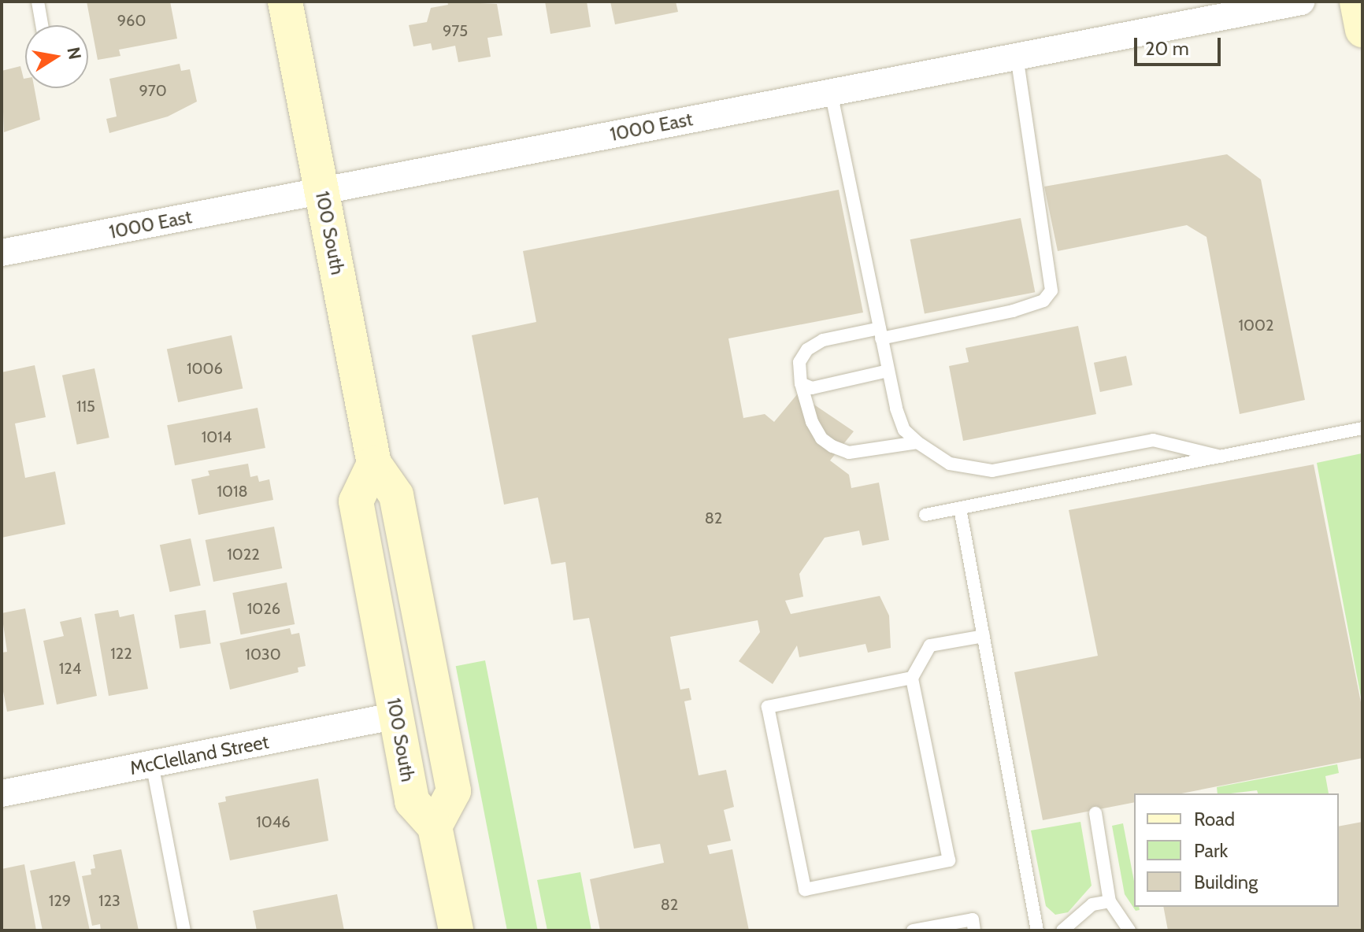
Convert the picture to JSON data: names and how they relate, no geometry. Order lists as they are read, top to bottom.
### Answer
{
  "streets": {
    "main road": ["100 South"],
    "street": ["1000 East", "McClelland Street"]
  },
  "crossings": [
    ["1000 East", "100 South"],
    ["100 South", "McClelland Street"]
  ],
  "house_numbers": [
    "960",
    "975",
    "970",
    "1002",
    "1006",
    "115",
    "1014",
    "1018",
    "82",
    "1022",
    "1026",
    "122",
    "1030",
    "124",
    "1046",
    "129",
    "123",
    "82"
  ],
  "legend": ["Road", "Park", "Building"],
  "scale_bar": "20 m",
  "north": "right"
}
